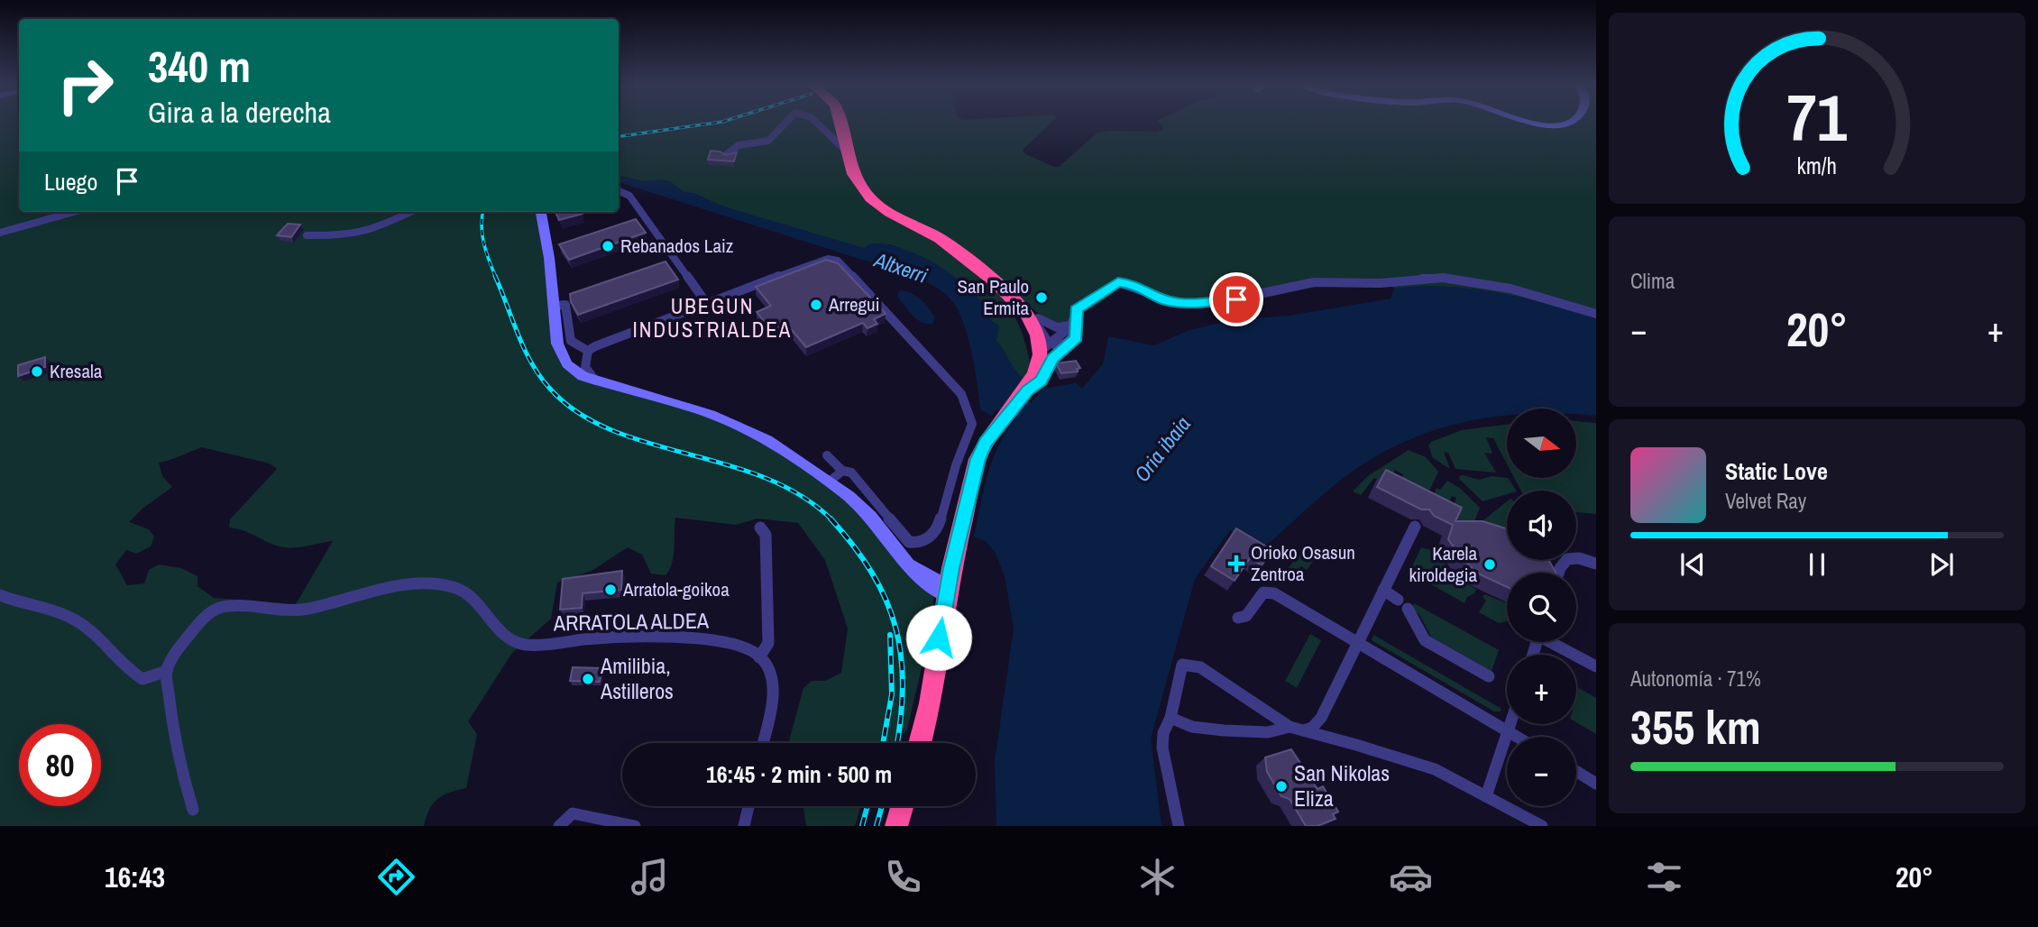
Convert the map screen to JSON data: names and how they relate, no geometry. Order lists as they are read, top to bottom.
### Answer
{
  "streets": {
    "street": ["ARRATOLA ALDEA"]
  },
  "districts": ["UBEGUN INDUSTRIALDEA"],
  "water": ["Altxerri", "Oria ibaia"],
  "places": {
    "other": [
      "Rebanados Laiz",
      "San Paulo Ermita",
      "Arregui",
      "Kresala",
      "Karela kiroldegia",
      "Arratola-goikoa",
      "Amilibia, Astilleros",
      "San Nikolas Eliza"
    ],
    "health": ["Orioko Osasun Zentroa"]
  },
  "north": "right",
  "page": {
    "turn": ["340 m", "Gira a la derecha"],
    "then": "Luego",
    "tile": [
      "Clima",
      ["Autonomía · 71%", "355 km"]
    ],
    "heat": ["−", "20°", "+"],
    "map_buttons": ["+", "−"],
    "song": ["Static Love", "Velvet Ray"],
    "limit": "80",
    "trip": "16:45 · 2 min · 500 m",
    "tabs": ["16:43", "20°"],
    "gauge": ["71", "km/h"]
  }
}
